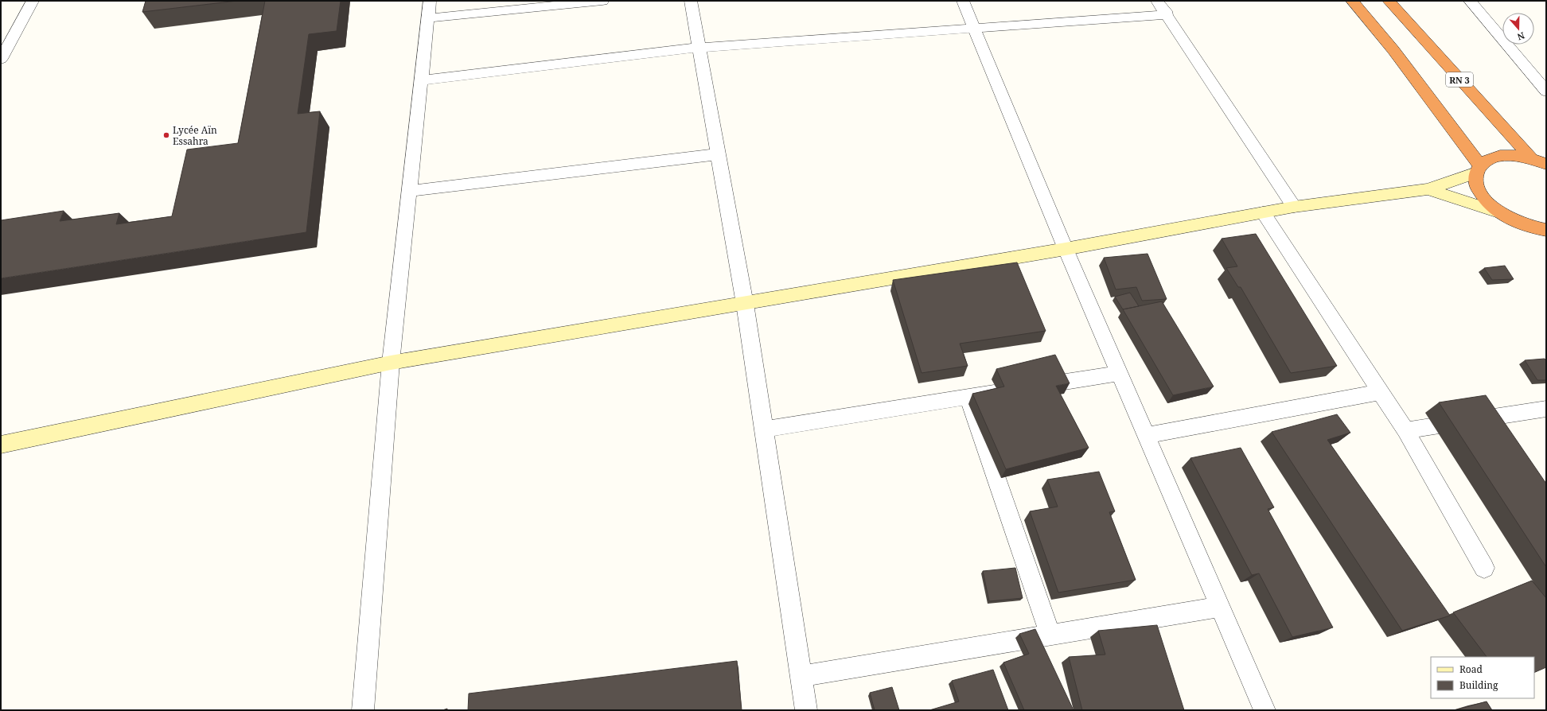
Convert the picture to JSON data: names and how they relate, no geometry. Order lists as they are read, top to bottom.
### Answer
{
  "streets": {
    "highway": ["RN 3"]
  },
  "places": ["Lycée Aïn Essahra"],
  "legend": ["Road", "Building"],
  "north": "bottom"
}
